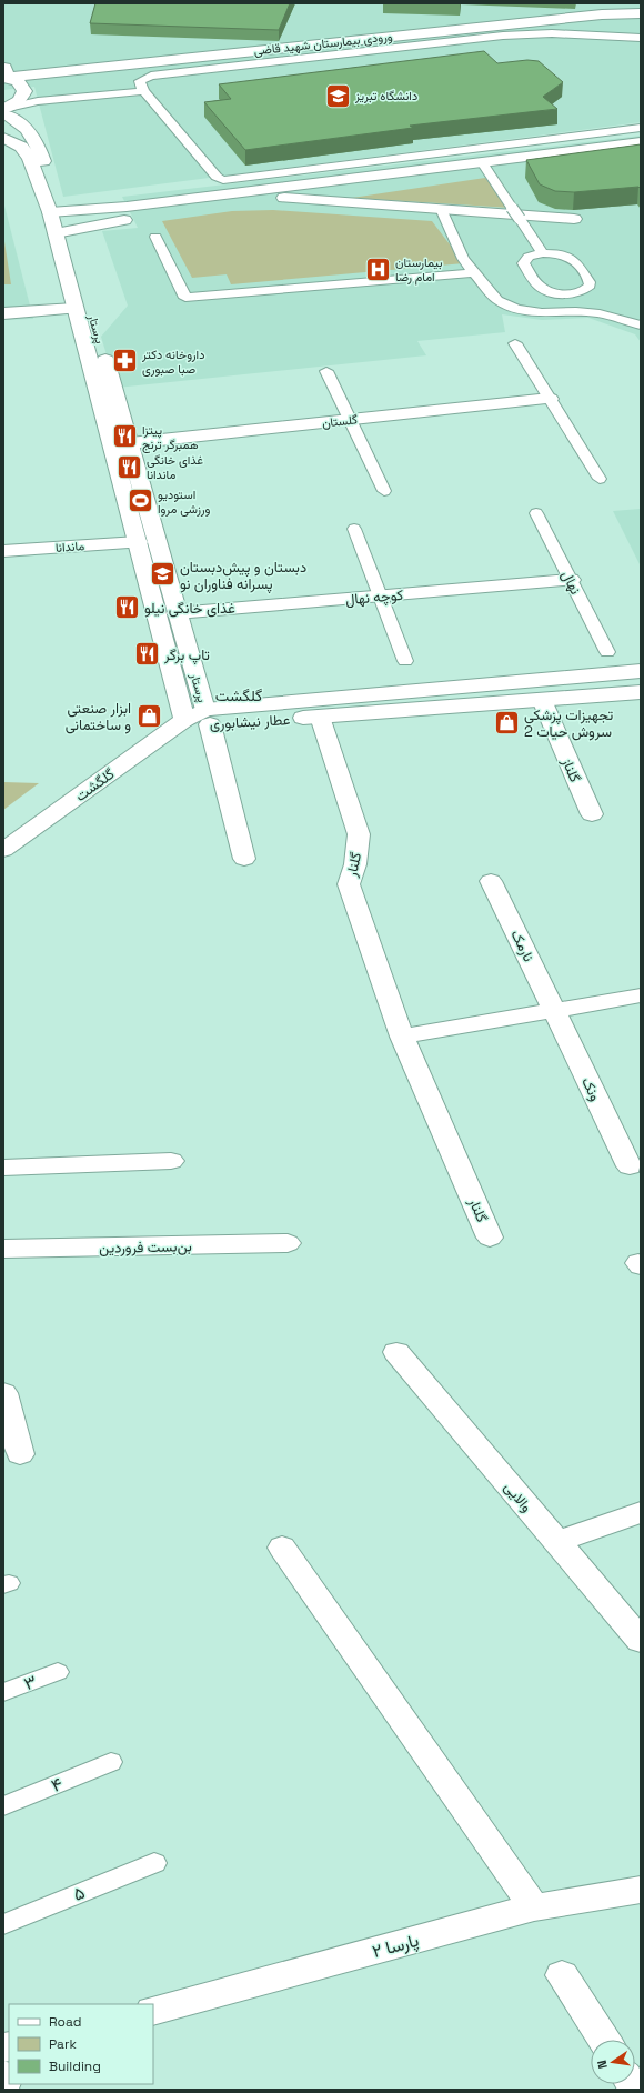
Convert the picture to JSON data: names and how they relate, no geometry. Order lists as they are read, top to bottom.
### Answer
{
  "streets": {
    "street": [
      "ورودی بیمارستان شهید قاضی",
      "پرستار",
      "گلستان",
      "ماندانا",
      "کوچه نهال",
      "عطار نیشابوری",
      "گلناز",
      "گلگشت",
      "گلنار",
      "نارمک",
      "ونک",
      "بن‌بست فروردین",
      "والایی",
      "پارسا ۲"
    ],
    "lane": [
      "نهال",
      "۳",
      "۴",
      "۵"
    ]
  },
  "crossings": [
    ["پرستار", "گلستان"],
    ["پرستار", "ماندانا"],
    ["پرستار", "کوچه نهال"],
    ["پرستار", "عطار نیشابوری"],
    ["پرستار", "گلگشت"],
    ["نهال", "کوچه نهال"],
    ["عطار نیشابوری", "گلناز"],
    ["عطار نیشابوری", "گلگشت"],
    ["عطار نیشابوری", "گلنار"],
    ["نارمک", "ونک"]
  ],
  "districts": ["گلگشت"],
  "places": {
    "school or university": ["دانشگاه تبریز", "دبستان و پیش‌دبستان پسرانه فناوران نو"],
    "hospital": ["بیمارستان امام رضا"],
    "pharmacy": ["داروخانه دکتر صبا صبوری"],
    "restaurant": [
      "پیتزا همبرگر ترنج",
      "غذای خانگی ماندانا",
      "غذای خانگی نیلو",
      "تاپ برگر"
    ],
    "sports": ["استودیو ورزشی مروا"],
    "shop": ["ابزار صنعتی و ساختمانی", "تجهیزات پزشکی سروش حیات 2"]
  },
  "legend": ["Road", "Park", "Building"],
  "north": "left"
}
